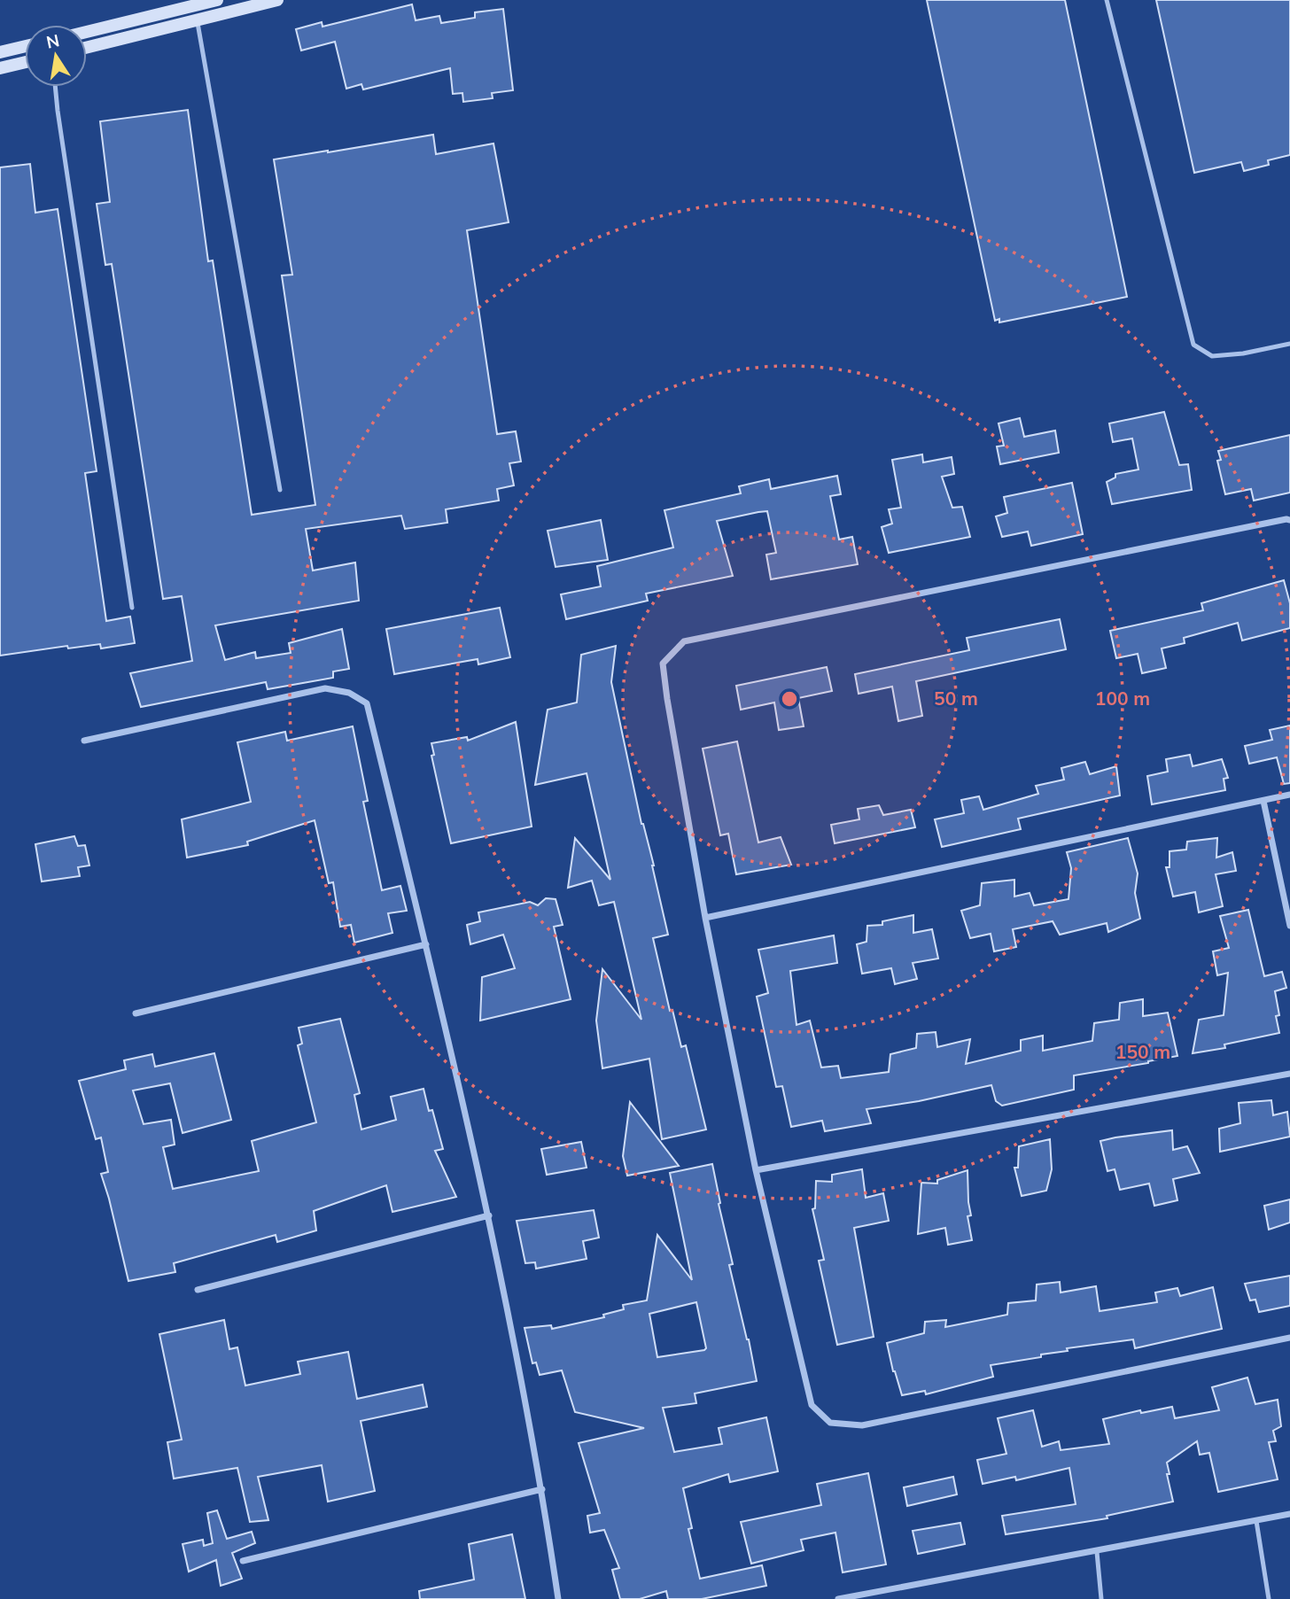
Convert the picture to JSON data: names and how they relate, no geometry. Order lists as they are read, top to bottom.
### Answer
{
  "north": "top",
  "rings": ["50 m", "100 m", "150 m"]
}
